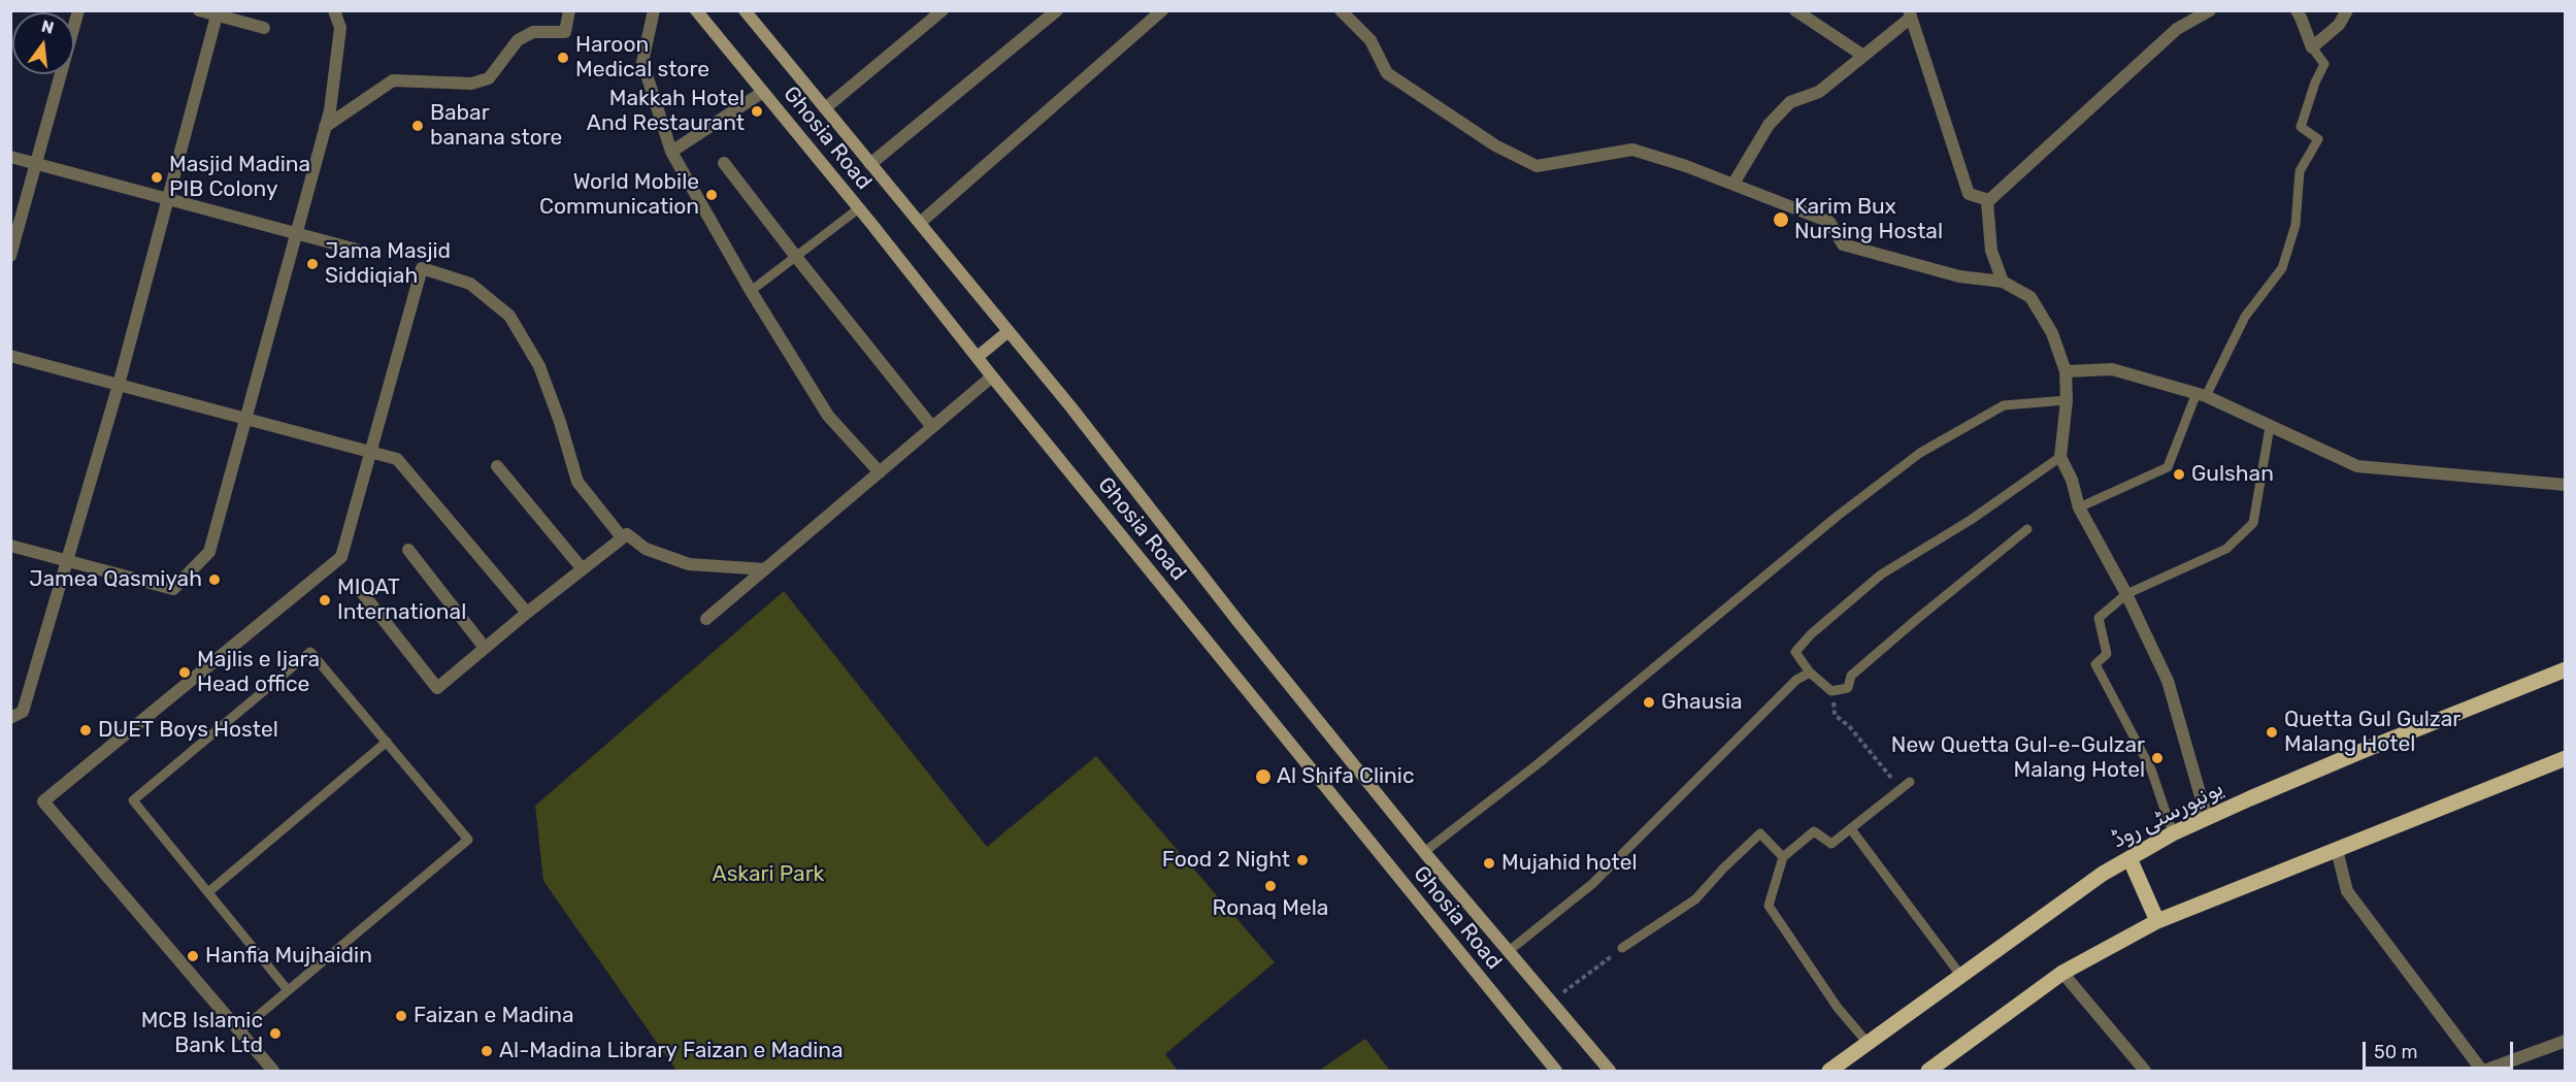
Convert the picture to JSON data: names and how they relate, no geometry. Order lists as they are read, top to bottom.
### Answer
{
  "streets": {
    "main road": ["Ghosia Road", "یونیورسٹی روڈ"]
  },
  "parks": ["Askari Park"],
  "places": [
    "Haroon Medical store",
    "Makkah Hotel And Restaurant",
    "Babar banana store",
    "Masjid Madina PIB Colony",
    "World Mobile Communication",
    "Karim Bux Nursing Hostal",
    "Jama Masjid Siddiqiah",
    "Gulshan",
    "Jamea Qasmiyah",
    "MIQAT International",
    "Majlis e Ijara Head office",
    "Ghausia",
    "DUET Boys Hostel",
    "Quetta Gul Gulzar Malang Hotel",
    "New Quetta Gul-e-Gulzar Malang Hotel",
    "Al Shifa Clinic",
    "Food 2 Night",
    "Mujahid hotel",
    "Ronaq Mela",
    "Hanfia Mujhaidin",
    "Faizan e Madina",
    "MCB Islamic Bank Ltd",
    "Al-Madina Library Faizan e Madina"
  ],
  "scale_bar": "50 m",
  "north": "top"
}
